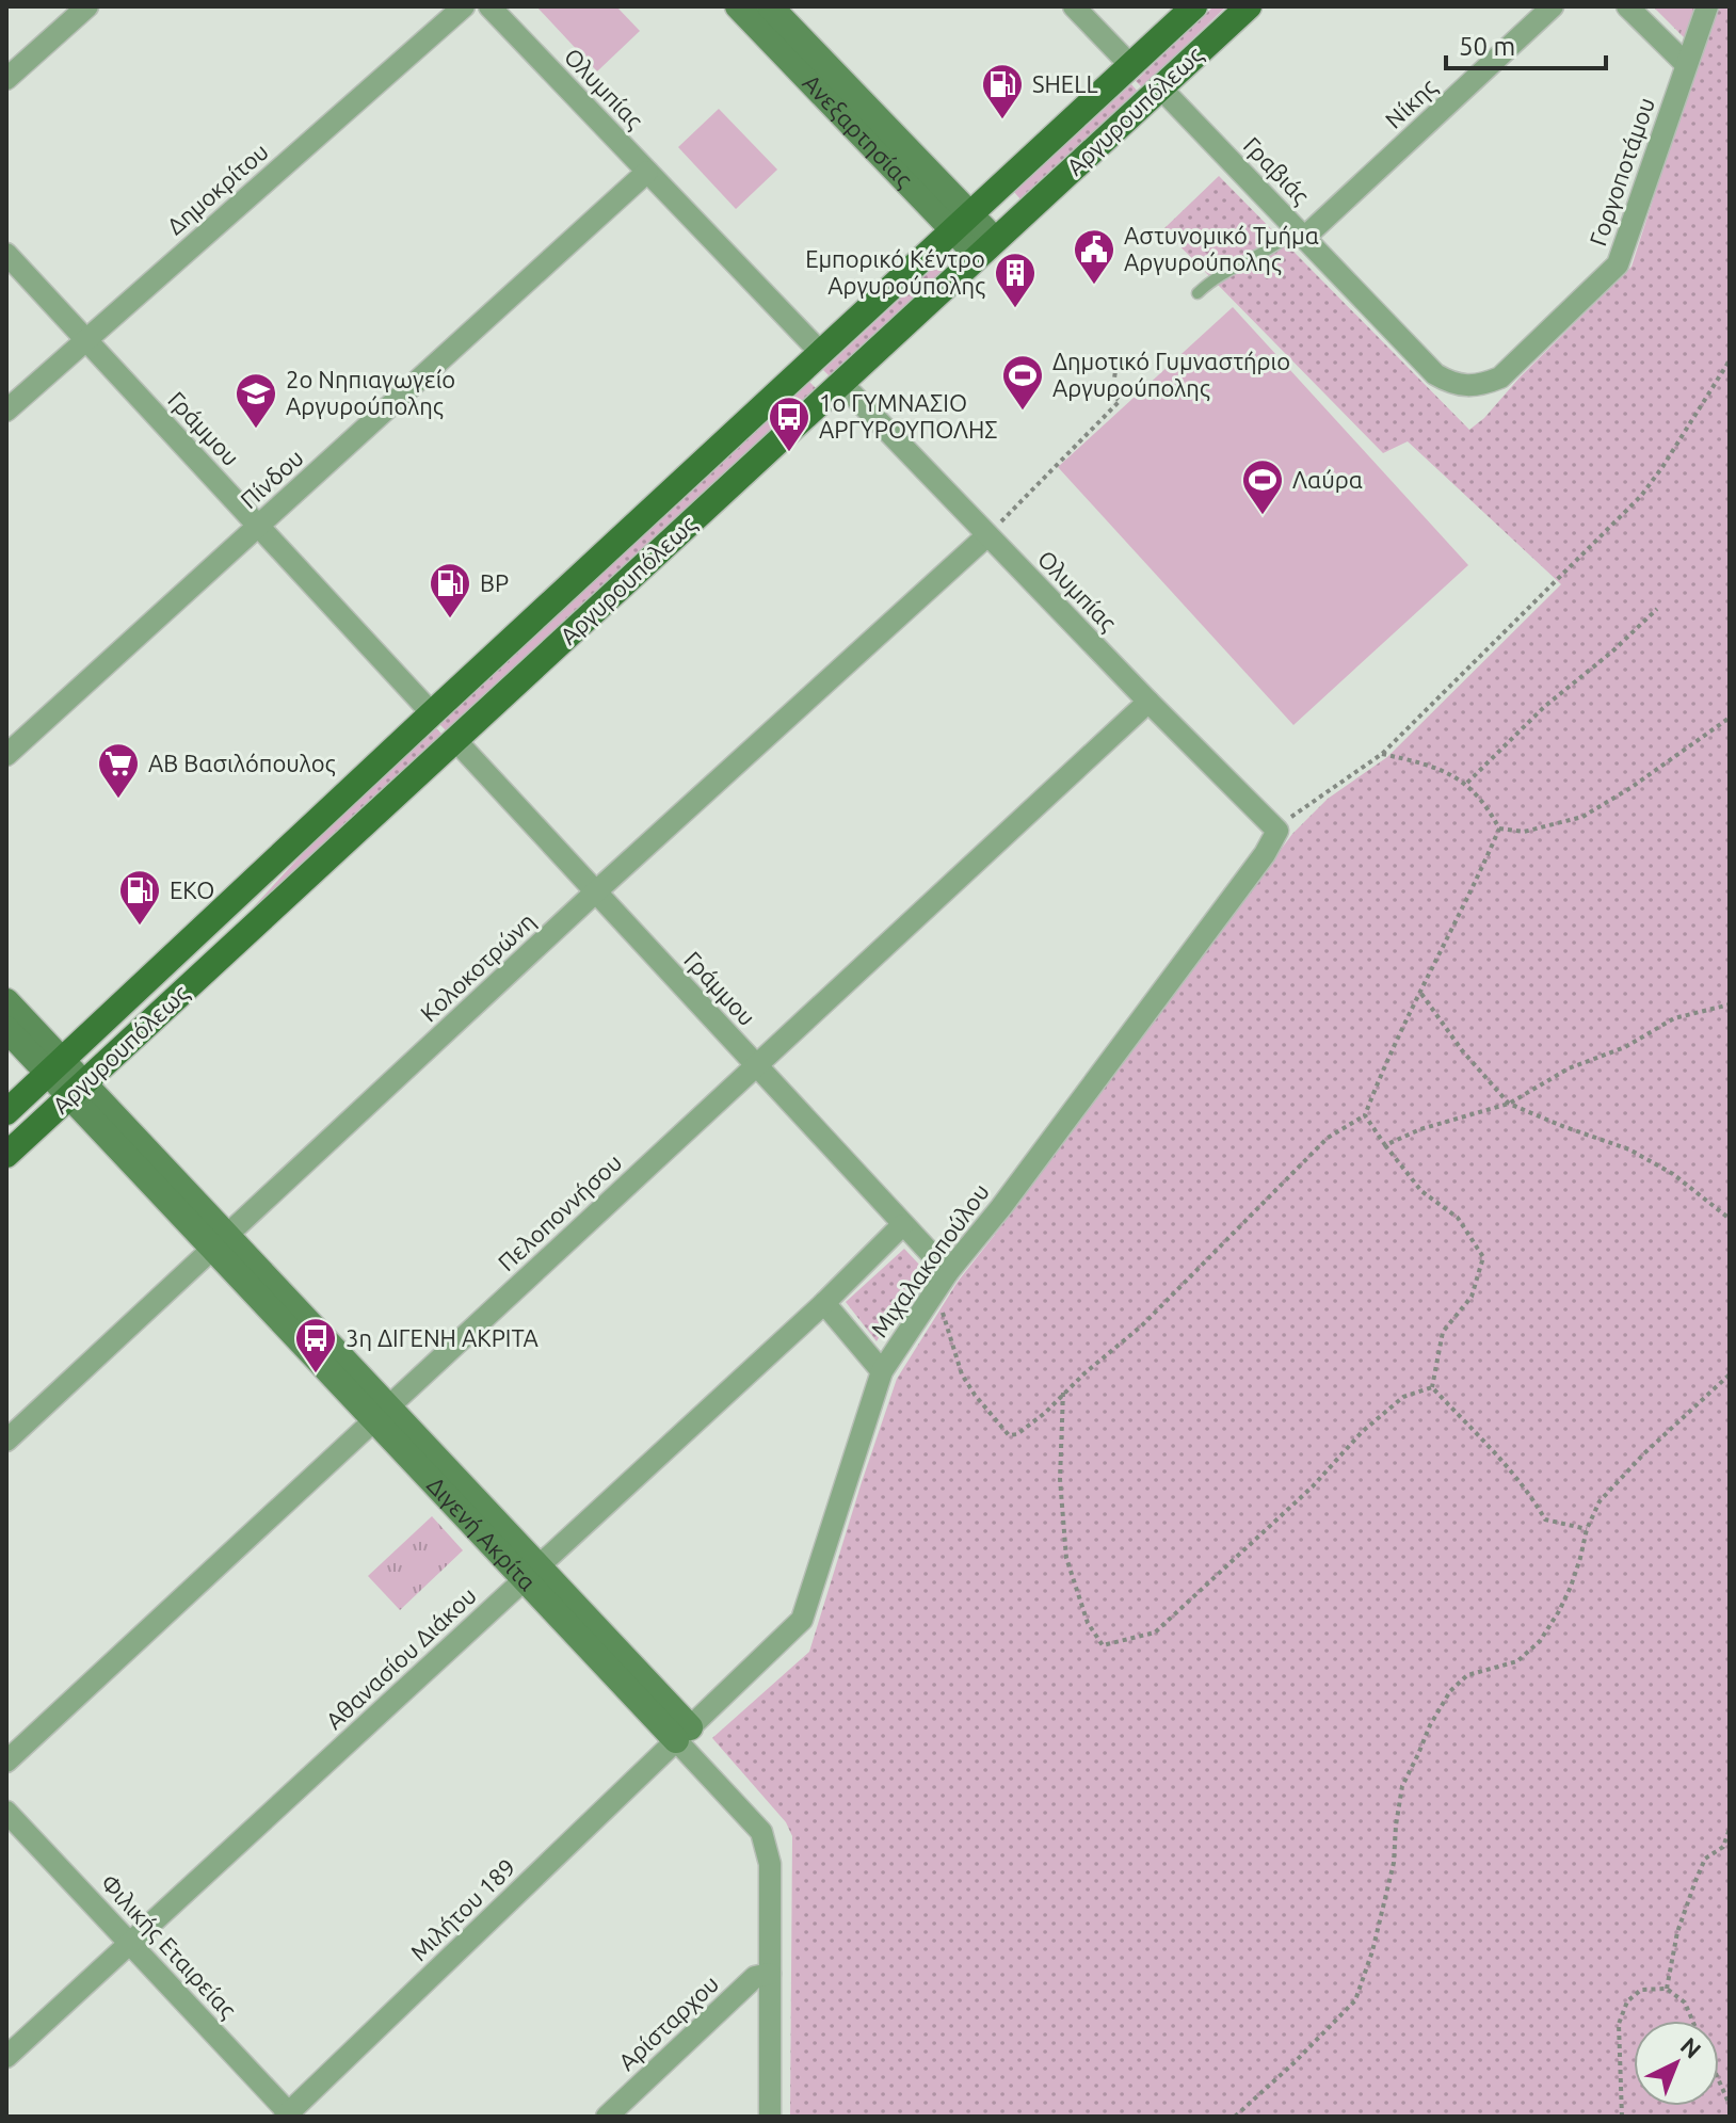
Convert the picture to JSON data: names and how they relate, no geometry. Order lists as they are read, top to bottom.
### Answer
{
  "streets": {
    "main road": ["Αργυρουπόλεως"],
    "street": [
      "Ολυμπίας",
      "Νίκης",
      "Ανεξαρτησίας",
      "Γραβιάς",
      "Γοργοποτάμου",
      "Δημοκρίτου",
      "Γράμμου",
      "Πίνδου",
      "Κολοκοτρώνη",
      "Πελοποννήσου",
      "Μιχαλακοπούλου",
      "Διγενή Ακρίτα",
      "Αθανασίου Διάκου",
      "Μιλήτου 189",
      "Φιλικής Εταιρείας",
      "Αρίσταρχου"
    ]
  },
  "crossings": [
    ["Ολυμπίας", "Αργυρουπόλεως"],
    ["Ολυμπίας", "Πίνδου"],
    ["Ολυμπίας", "Κολοκοτρώνη"],
    ["Ολυμπίας", "Πελοποννήσου"],
    ["Ολυμπίας", "Μιχαλακοπούλου"],
    ["Νίκης", "Γραβιάς"],
    ["Αργυρουπόλεως", "Ανεξαρτησίας"],
    ["Αργυρουπόλεως", "Γραβιάς"],
    ["Αργυρουπόλεως", "Γράμμου"],
    ["Αργυρουπόλεως", "Διγενή Ακρίτα"],
    ["Γραβιάς", "Γοργοποτάμου"],
    ["Δημοκρίτου", "Γράμμου"],
    ["Γράμμου", "Πίνδου"],
    ["Γράμμου", "Κολοκοτρώνη"],
    ["Γράμμου", "Πελοποννήσου"],
    ["Γράμμου", "Μιχαλακοπούλου"],
    ["Γράμμου", "Αθανασίου Διάκου"],
    ["Κολοκοτρώνη", "Διγενή Ακρίτα"],
    ["Πελοποννήσου", "Διγενή Ακρίτα"],
    ["Μιχαλακοπούλου", "Διγενή Ακρίτα"],
    ["Μιχαλακοπούλου", "Μιλήτου 189"],
    ["Διγενή Ακρίτα", "Αθανασίου Διάκου"],
    ["Διγενή Ακρίτα", "Μιλήτου 189"],
    ["Διγενή Ακρίτα", "Αρίσταρχου"],
    ["Αθανασίου Διάκου", "Φιλικής Εταιρείας"],
    ["Μιλήτου 189", "Φιλικής Εταιρείας"]
  ],
  "places": {
    "fuel station": ["SHELL", "BP", "ΕΚΟ"],
    "public building": ["Αστυνομικό Τμήμα Αργυρούπολης"],
    "building": ["Εμπορικό Κέντρο Αργυρούπολης"],
    "sports": ["Δημοτικό Γυμναστήριο Αργυρούπολης", "Λαύρα"],
    "school or university": ["2ο Νηπιαγωγείο Αργυρούπολης"],
    "bus stop": ["1ο ΓΥΜΝΑΣΙΟ ΑΡΓΥΡΟΥΠΟΛΗΣ", "3η ΔΙΓΕΝΗ ΑΚΡΙΤΑ"],
    "supermarket": ["ΑΒ Βασιλόπουλος"]
  },
  "scale_bar": "50 m",
  "north": "top right"
}
